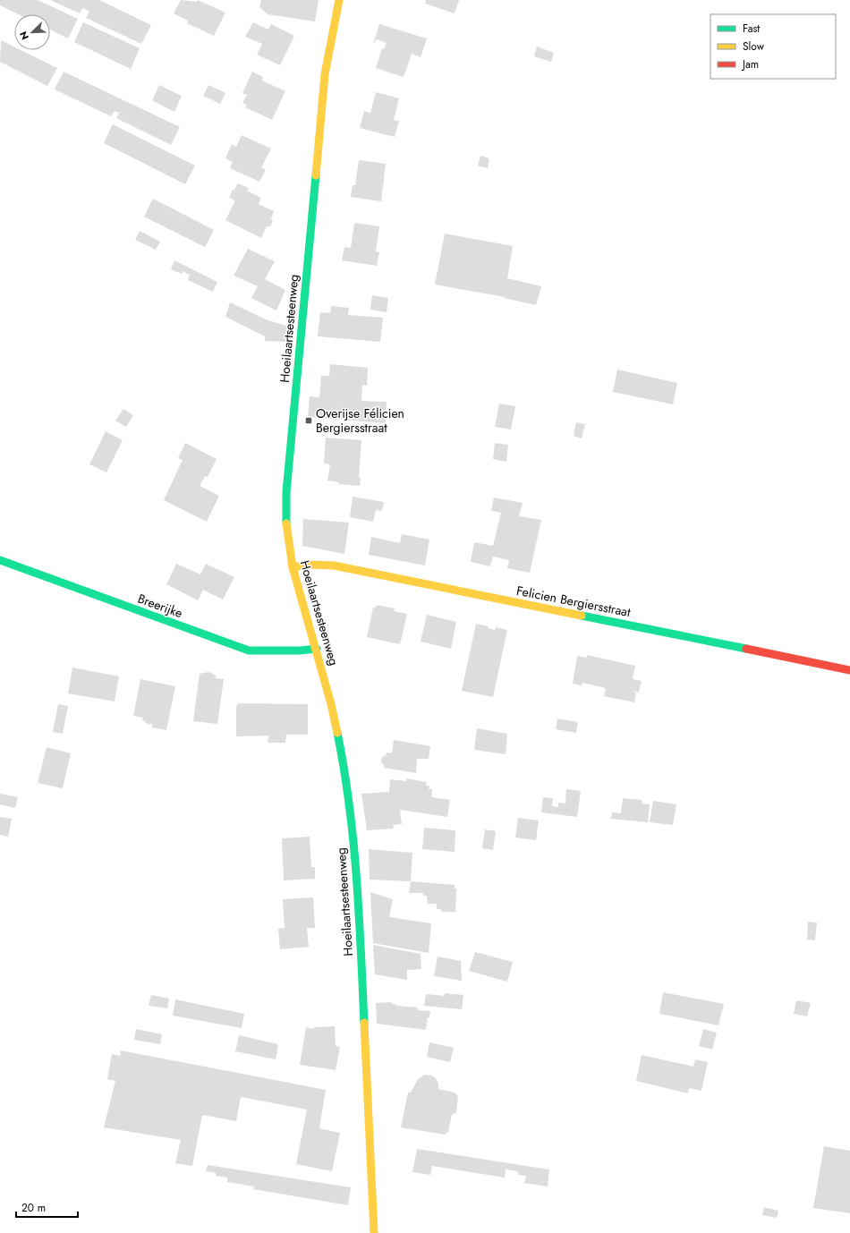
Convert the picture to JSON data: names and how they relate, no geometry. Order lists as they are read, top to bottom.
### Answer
{
  "streets": {
    "street": ["Hoeilaartsesteenweg", "Felicien Bergiersstraat", "Breerijke"]
  },
  "crossings": [
    ["Hoeilaartsesteenweg", "Felicien Bergiersstraat"],
    ["Hoeilaartsesteenweg", "Breerijke"]
  ],
  "places": {
    "transit": ["Overijse Félicien Bergiersstraat"]
  },
  "legend": ["Fast", "Slow", "Jam"],
  "scale_bar": "20 m",
  "north": "bottom left"
}
